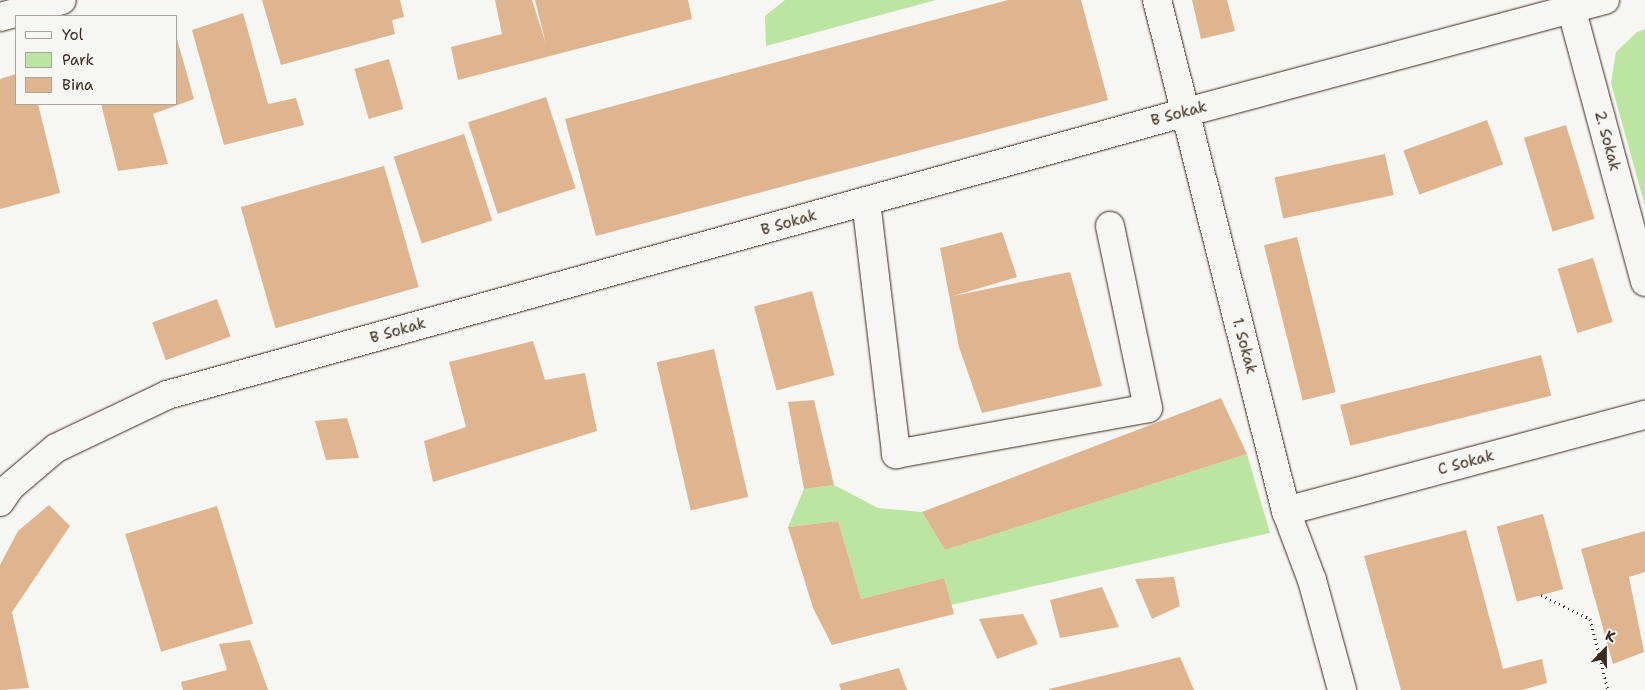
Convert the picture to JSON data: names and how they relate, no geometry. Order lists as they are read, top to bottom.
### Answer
{
  "streets": {
    "lane": [
      "B Sokak",
      "2. Sokak",
      "1. Sokak",
      "C Sokak"
    ]
  },
  "crossings": [
    ["B Sokak", "2. Sokak"],
    ["B Sokak", "1. Sokak"],
    ["1. Sokak", "C Sokak"]
  ],
  "legend": ["Yol", "Park", "Bina"],
  "north": "top"
}
